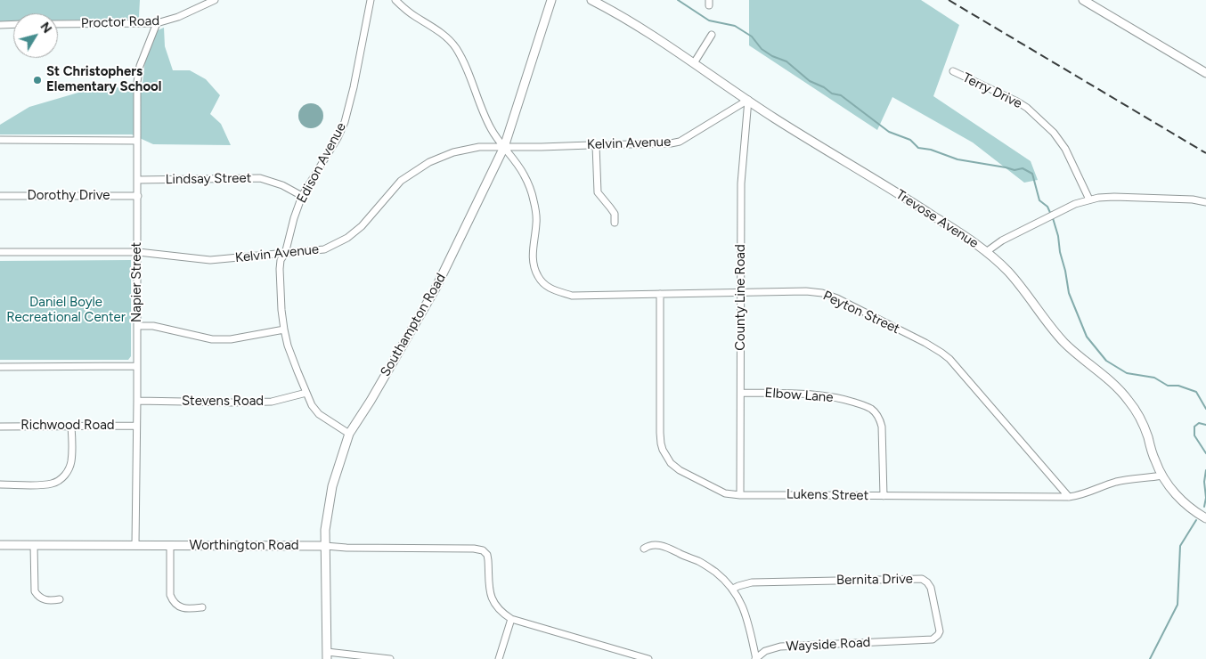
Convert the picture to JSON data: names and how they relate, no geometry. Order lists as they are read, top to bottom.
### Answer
{
  "streets": {
    "street": [
      "Proctor Road",
      "Terry Drive",
      "Kelvin Avenue",
      "Edison Avenue",
      "Lindsay Street",
      "Dorothy Drive",
      "Trevose Avenue",
      "Napier Street",
      "County Line Road",
      "Peyton Street",
      "Southampton Road",
      "Elbow Lane",
      "Stevens Road",
      "Richwood Road",
      "Lukens Street",
      "Worthington Road",
      "Bernita Drive",
      "Wayside Road"
    ]
  },
  "crossings": [
    ["Proctor Road", "Napier Street"],
    ["Kelvin Avenue", "Edison Avenue"],
    ["Kelvin Avenue", "Trevose Avenue"],
    ["Kelvin Avenue", "Napier Street"],
    ["Kelvin Avenue", "County Line Road"],
    ["Kelvin Avenue", "Peyton Street"],
    ["Kelvin Avenue", "Southampton Road"],
    ["Edison Avenue", "Lindsay Street"],
    ["Edison Avenue", "Southampton Road"],
    ["Edison Avenue", "Stevens Road"],
    ["Lindsay Street", "Napier Street"],
    ["Dorothy Drive", "Napier Street"],
    ["Trevose Avenue", "County Line Road"],
    ["Trevose Avenue", "Lukens Street"],
    ["Napier Street", "Stevens Road"],
    ["Napier Street", "Richwood Road"],
    ["Napier Street", "Worthington Road"],
    ["County Line Road", "Peyton Street"],
    ["County Line Road", "Elbow Lane"],
    ["County Line Road", "Lukens Street"],
    ["Peyton Street", "Southampton Road"],
    ["Peyton Street", "Lukens Street"],
    ["Southampton Road", "Worthington Road"],
    ["Elbow Lane", "Lukens Street"],
    ["Bernita Drive", "Wayside Road"]
  ],
  "parks": ["Daniel Boyle Recreational Center"],
  "places": ["St Christophers Elementary School"],
  "north": "top right"
}
